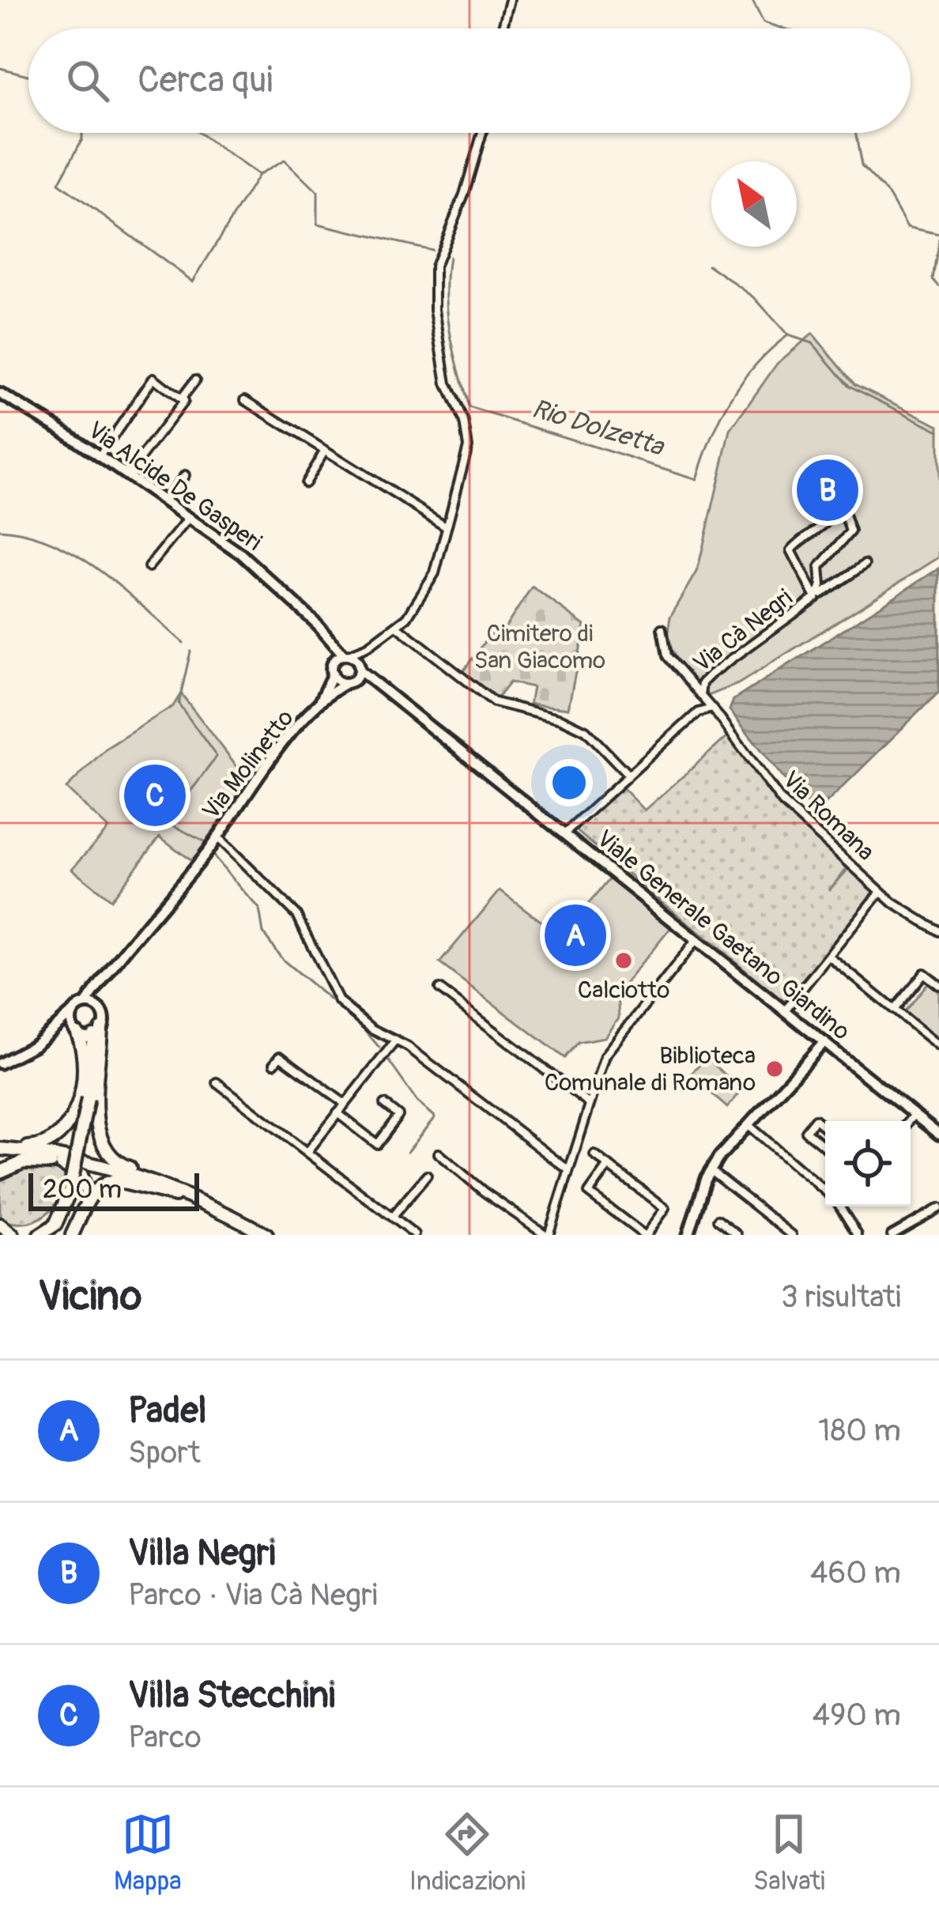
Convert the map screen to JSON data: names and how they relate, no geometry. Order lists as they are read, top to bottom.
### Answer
{
  "streets": {
    "main road": ["Via Alcide De Gasperi", "Via Molinetto", "Viale Generale Gaetano Giardino"],
    "street": ["Via Cà Negri", "Via Romana"]
  },
  "crossings": [
    ["Via Alcide De Gasperi", "Via Molinetto"],
    ["Via Alcide De Gasperi", "Viale Generale Gaetano Giardino"],
    ["Via Cà Negri", "Via Romana"],
    ["Via Molinetto", "Viale Generale Gaetano Giardino"]
  ],
  "water": ["Rio Dolzetta"],
  "parks": ["Cimitero di San Giacomo"],
  "places": ["Calciotto", "Biblioteca Comunale di Romano"],
  "scale_bar": "200 m",
  "north": "top left",
  "page": {
    "search": "Cerca qui",
    "pins": ["B", "C", "A"],
    "scale": "200 m",
    "heading": ["Vicino", "3 risultati"],
    "list": [
      {
        "mark": "A",
        "name": "Padel",
        "note": "Sport",
        "value": "180 m"
      },
      {
        "mark": "B",
        "name": "Villa Negri",
        "note": "Parco · Via Cà Negri",
        "value": "460 m"
      },
      {
        "mark": "C",
        "name": "Villa Stecchini",
        "note": "Parco",
        "value": "490 m"
      }
    ],
    "nav": ["Mappa", "Indicazioni", "Salvati"]
  }
}
